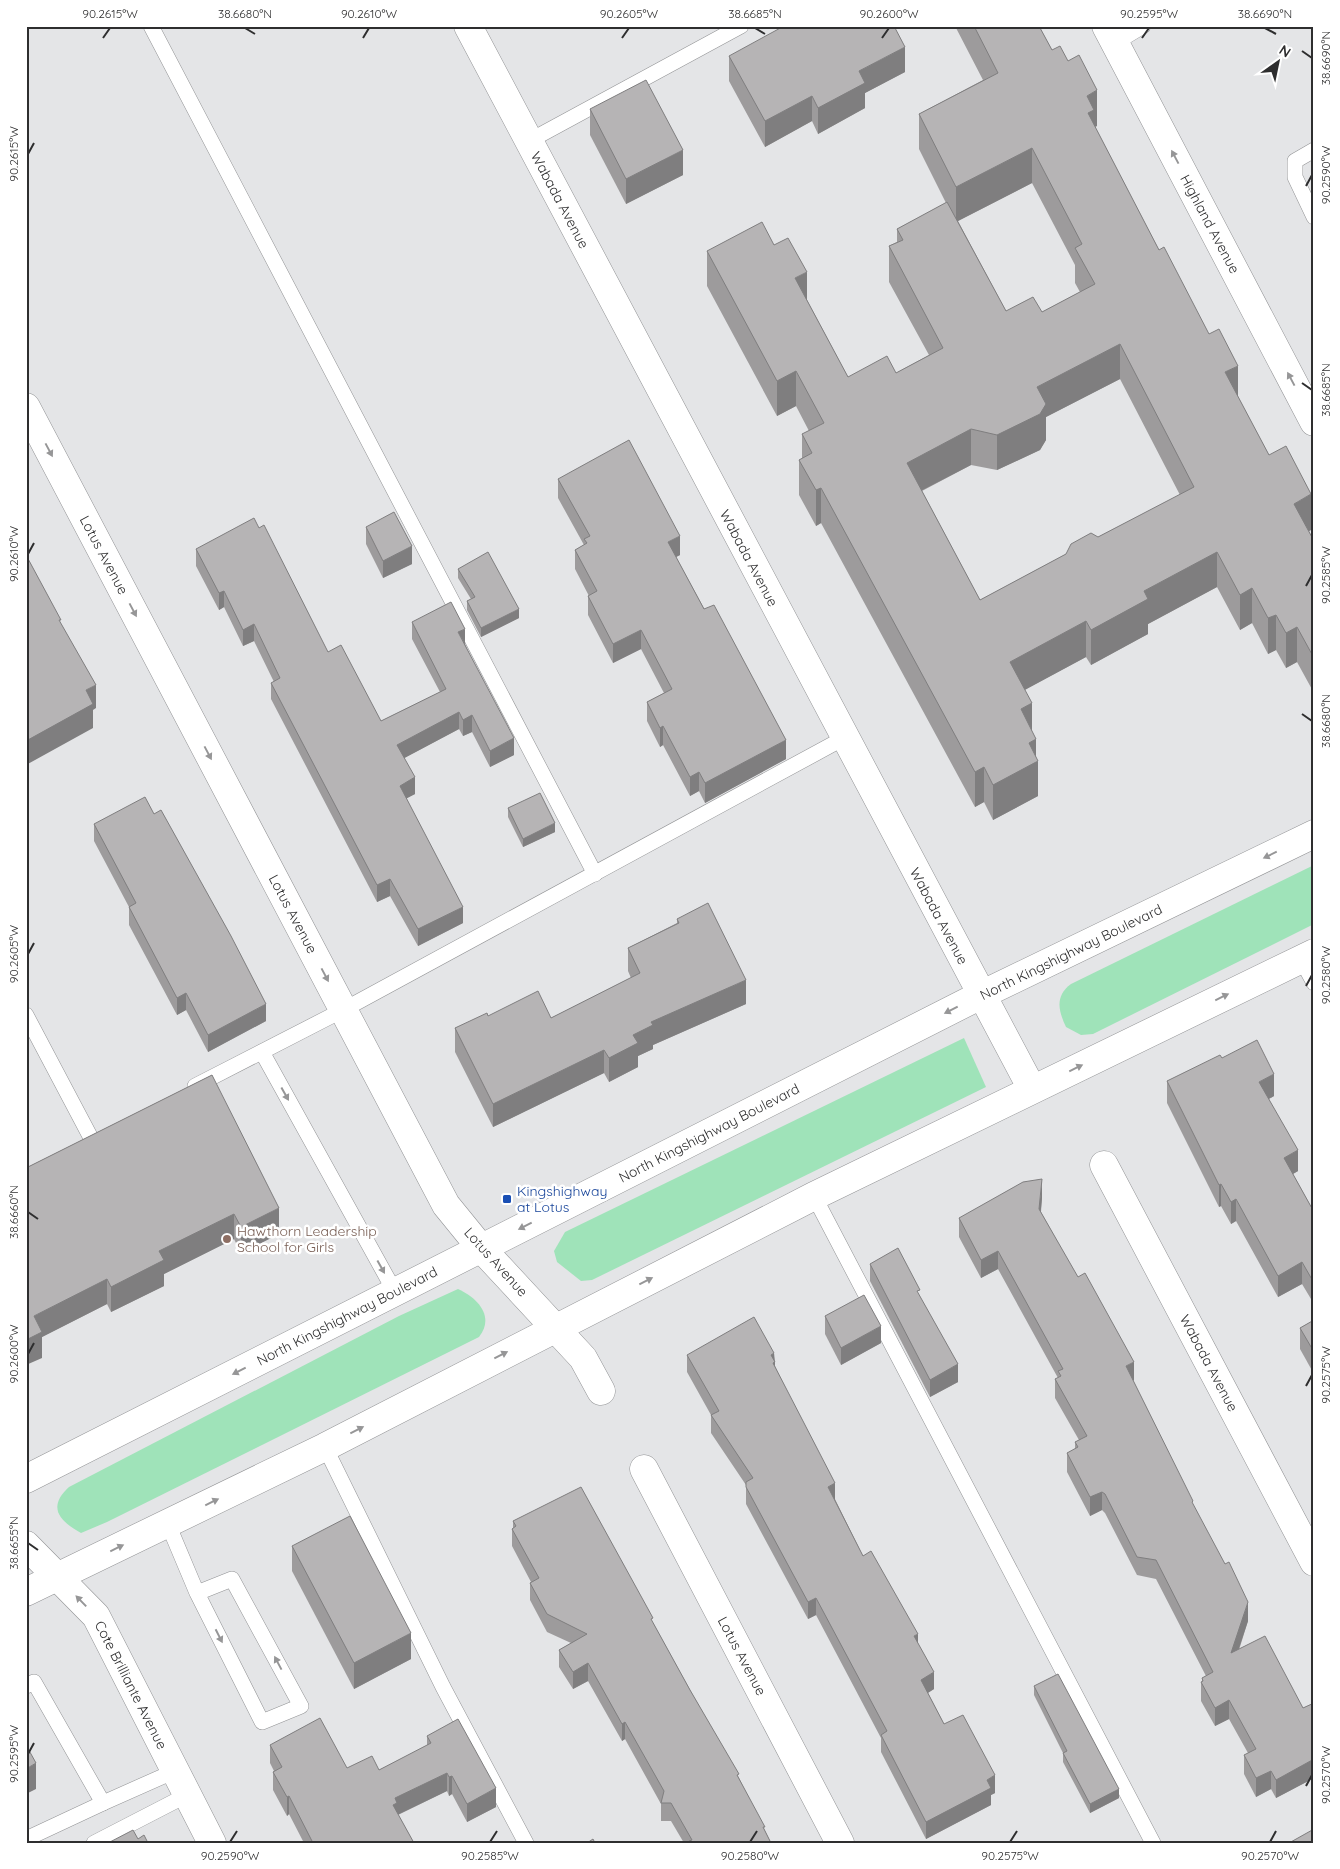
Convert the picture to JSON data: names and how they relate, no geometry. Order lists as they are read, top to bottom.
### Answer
{
  "streets": {
    "street": [
      "Wabada Avenue",
      "Highland Avenue",
      "Lotus Avenue",
      "North Kingshighway Boulevard",
      "Cote Brilliante Avenue"
    ]
  },
  "crossings": [
    ["Wabada Avenue", "North Kingshighway Boulevard"],
    ["Lotus Avenue", "North Kingshighway Boulevard"]
  ],
  "one_way": ["Highland Avenue", "Lotus Avenue", "Cote Brilliante Avenue"],
  "places": {
    "transit": ["Kingshighway at Lotus"],
    "other": ["Hawthorn Leadership School for Girls"]
  },
  "north": "top right",
  "coordinates": [
    "90.2615°W",
    "38.6680°N",
    "90.2610°W",
    "90.2605°W",
    "38.6685°N",
    "90.2600°W",
    "90.2595°W",
    "38.6690°N",
    "90.2590°W",
    "90.2585°W",
    "90.2580°W",
    "38.6660°N",
    "90.2575°W",
    "38.6655°N",
    "90.2570°W"
  ]
}
